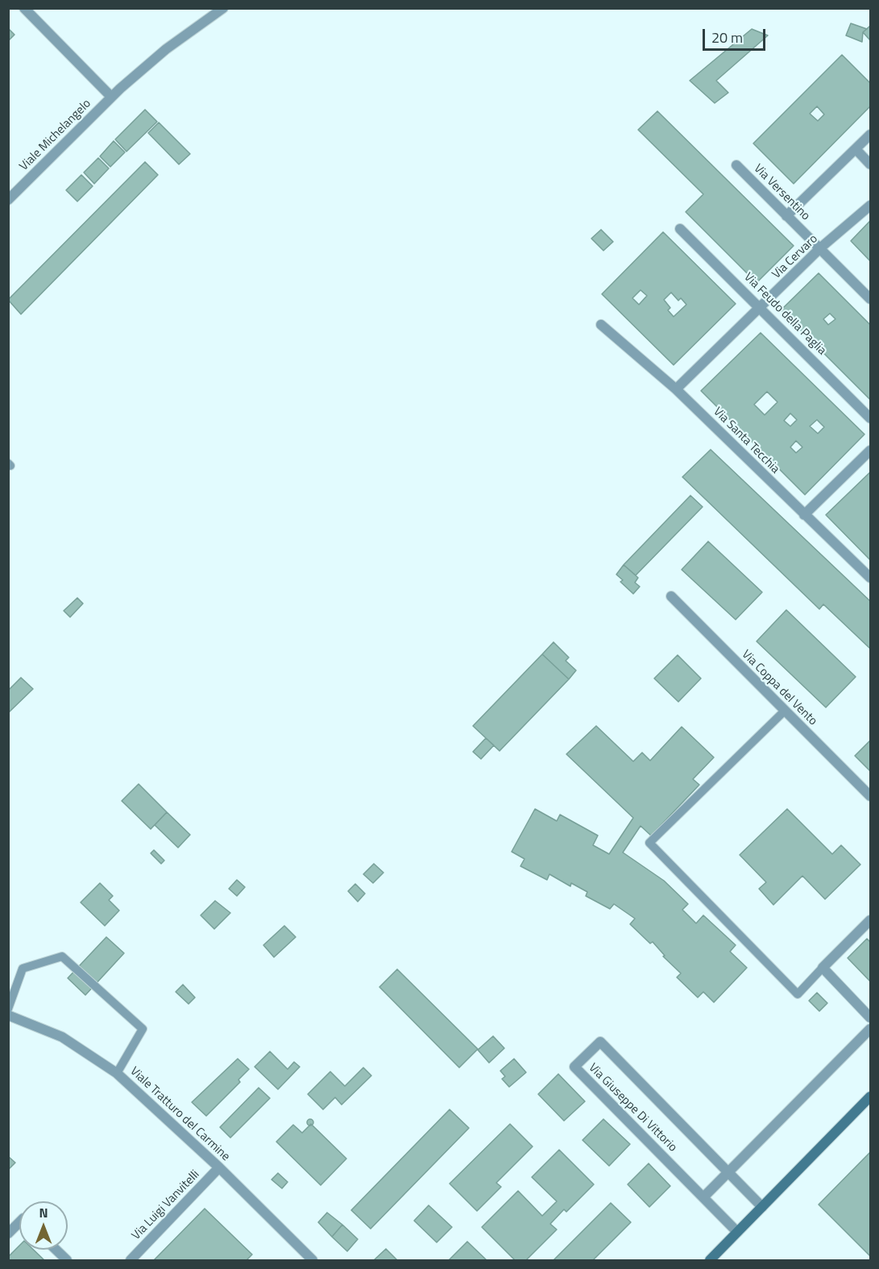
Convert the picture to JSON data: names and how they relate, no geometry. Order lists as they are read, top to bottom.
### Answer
{
  "streets": {
    "street": [
      "Viale Michelangelo",
      "Via Versentino",
      "Via Cervaro",
      "Via Feudo della Paglia",
      "Via Santa Tecchia",
      "Via Coppa del Vento",
      "Via Giuseppe Di Vittorio",
      "Viale Tratturo del Carmine",
      "Via Luigi Vanvitelli"
    ]
  },
  "crossings": [
    ["Via Versentino", "Via Cervaro"],
    ["Via Cervaro", "Via Feudo della Paglia"],
    ["Via Cervaro", "Via Santa Tecchia"],
    ["Viale Tratturo del Carmine", "Via Luigi Vanvitelli"]
  ],
  "scale_bar": "20 m",
  "north": "top"
}
